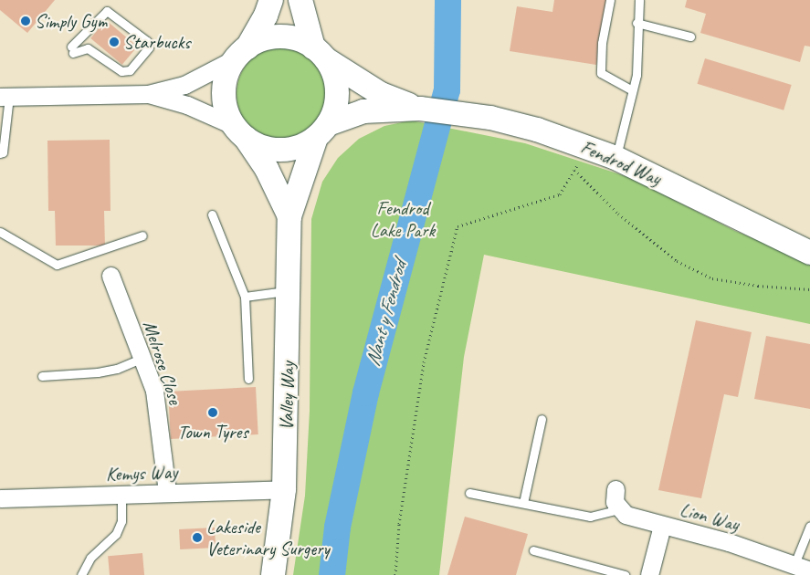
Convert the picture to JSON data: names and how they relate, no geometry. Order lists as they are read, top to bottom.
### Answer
{
  "streets": {
    "street": [
      "Fendrod Way",
      "Melrose Close",
      "Valley Way",
      "Kemys Way",
      "Lion Way"
    ]
  },
  "crossings": [
    ["Fendrod Way", "Valley Way"],
    ["Melrose Close", "Kemys Way"],
    ["Valley Way", "Kemys Way"]
  ],
  "water": ["Nant y Fendrod"],
  "parks": ["Fendrod Lake Park"],
  "places": [
    "Simply Gym",
    "Starbucks",
    "Town Tyres",
    "Lakeside Veterinary Surgery"
  ]
}
